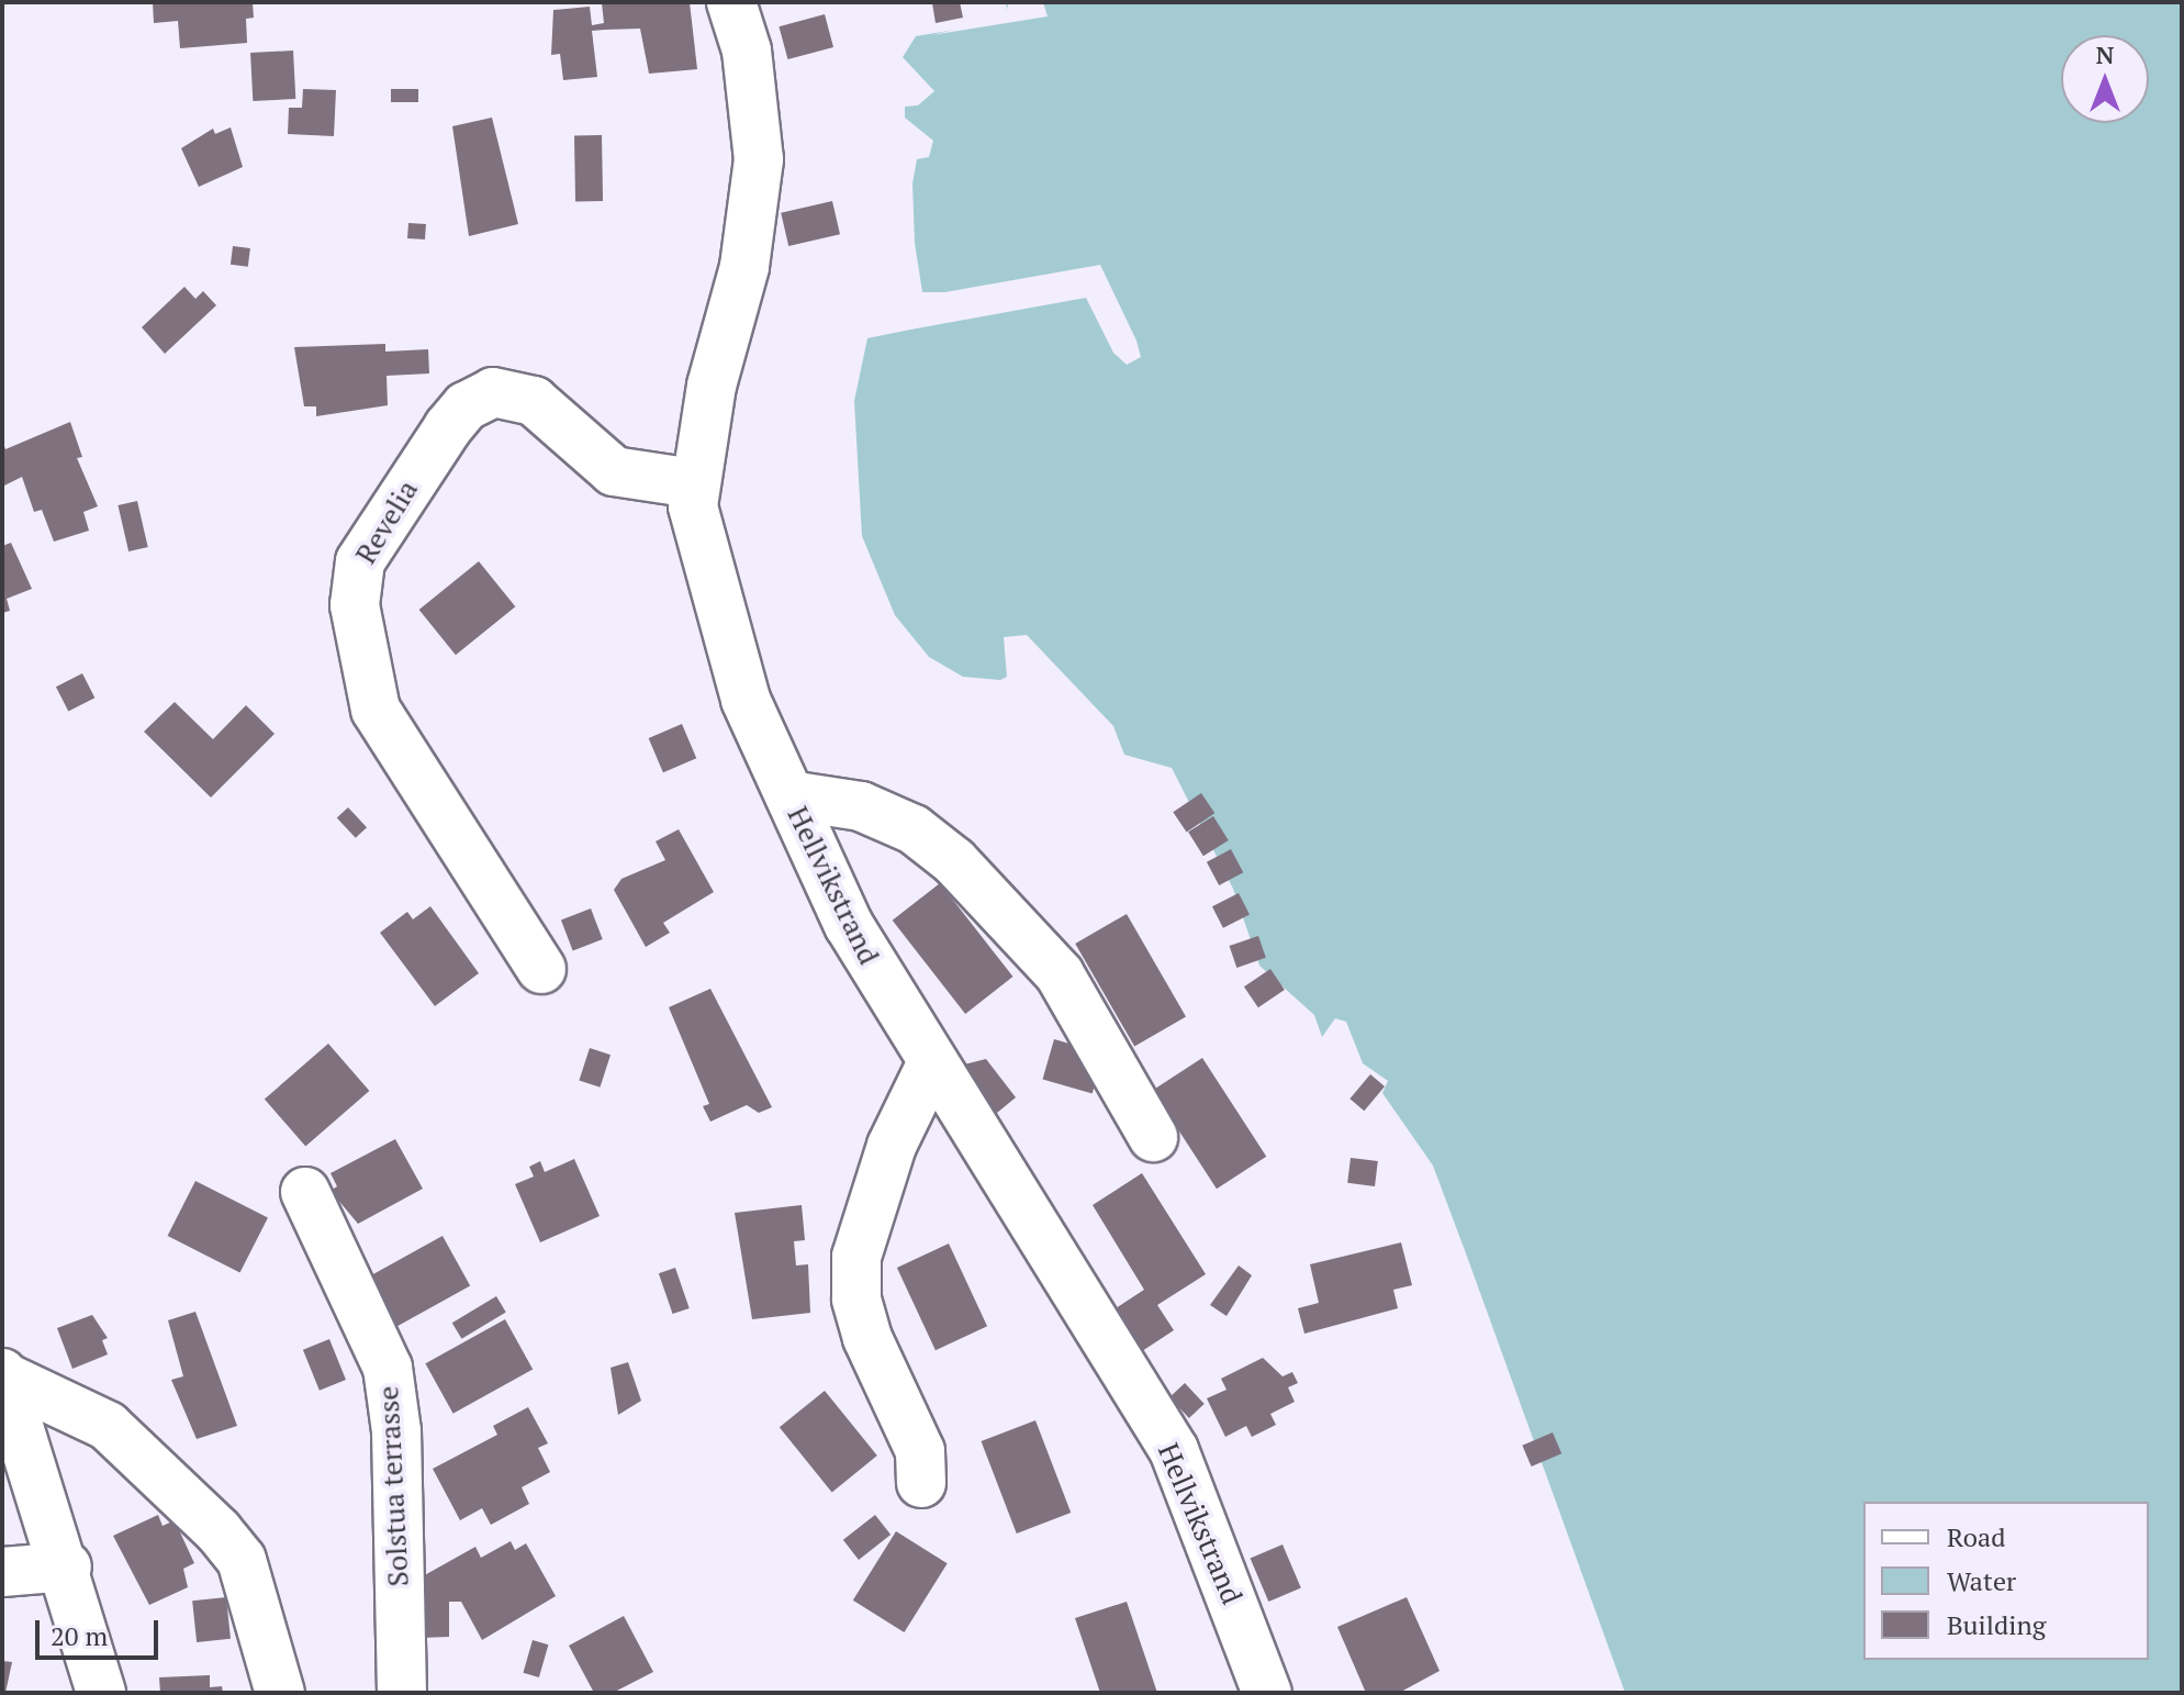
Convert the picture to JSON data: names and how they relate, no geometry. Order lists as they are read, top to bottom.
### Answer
{
  "streets": {
    "street": ["Revelia", "Hellvikstrand", "Solstua terrasse"]
  },
  "crossings": [
    ["Revelia", "Hellvikstrand"]
  ],
  "legend": ["Road", "Water", "Building"],
  "scale_bar": "20 m",
  "north": "top"
}
